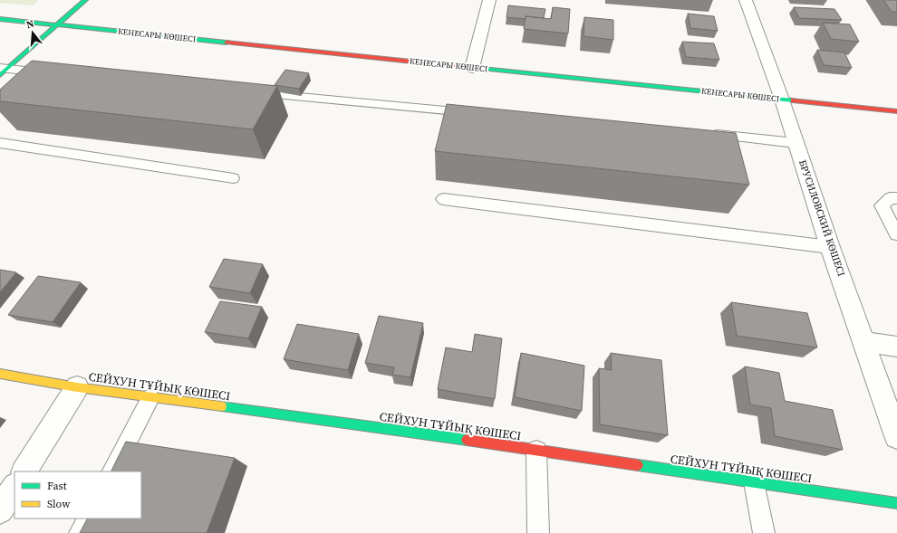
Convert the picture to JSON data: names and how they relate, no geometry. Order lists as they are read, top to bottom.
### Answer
{
  "streets": {
    "main road": ["КЕНЕСАРЫ КӨШЕСІ", "СЕЙХУН ТҰЙЫҚ КӨШЕСІ"],
    "street": ["БРУСИЛОВСКИЙ КӨШЕСІ"]
  },
  "crossings": [
    ["КЕНЕСАРЫ КӨШЕСІ", "БРУСИЛОВСКИЙ КӨШЕСІ"]
  ],
  "legend": ["Fast", "Slow"],
  "north": "top"
}
